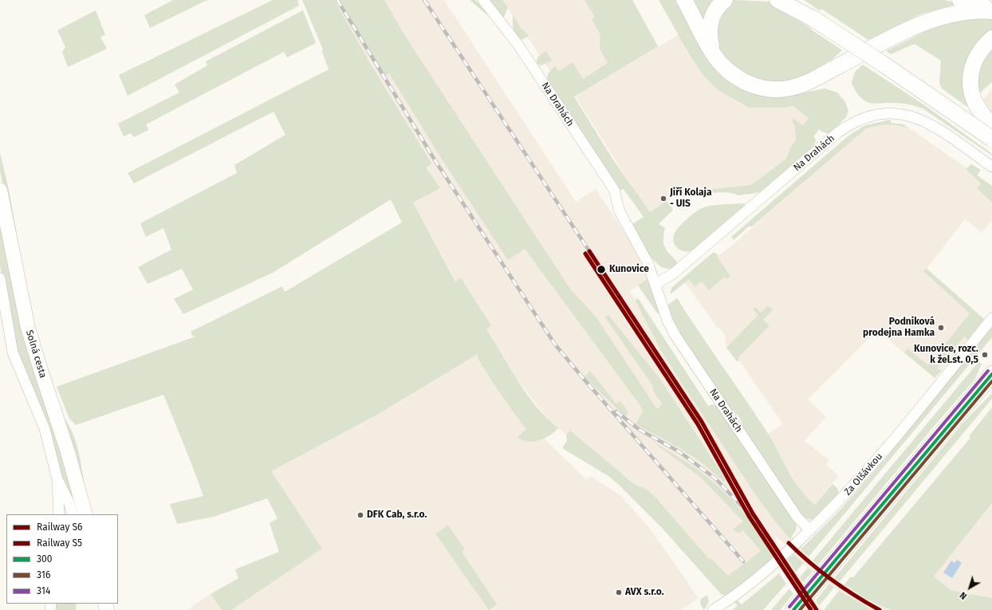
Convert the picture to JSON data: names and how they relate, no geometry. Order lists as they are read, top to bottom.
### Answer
{
  "streets": {
    "street": ["Na Drahách", "Solná cesta", "Za Olšávkou"]
  },
  "crossings": [
    ["Na Drahách", "Za Olšávkou"]
  ],
  "places": [
    "Jiří Kolaja - UIS",
    "Kunovice",
    "Podniková prodejna Hamka",
    "Kunovice, rozc. k žel.st. 0,5",
    "DFK Cab, s.r.o.",
    "AVX s.r.o."
  ],
  "lines": [
    "rail line S6",
    "rail line S5",
    "transit line 314",
    "transit line 300",
    "transit line 316"
  ],
  "legend": [
    "Railway S6",
    "Railway S5",
    "300",
    "316",
    "314"
  ],
  "north": "bottom left"
}
